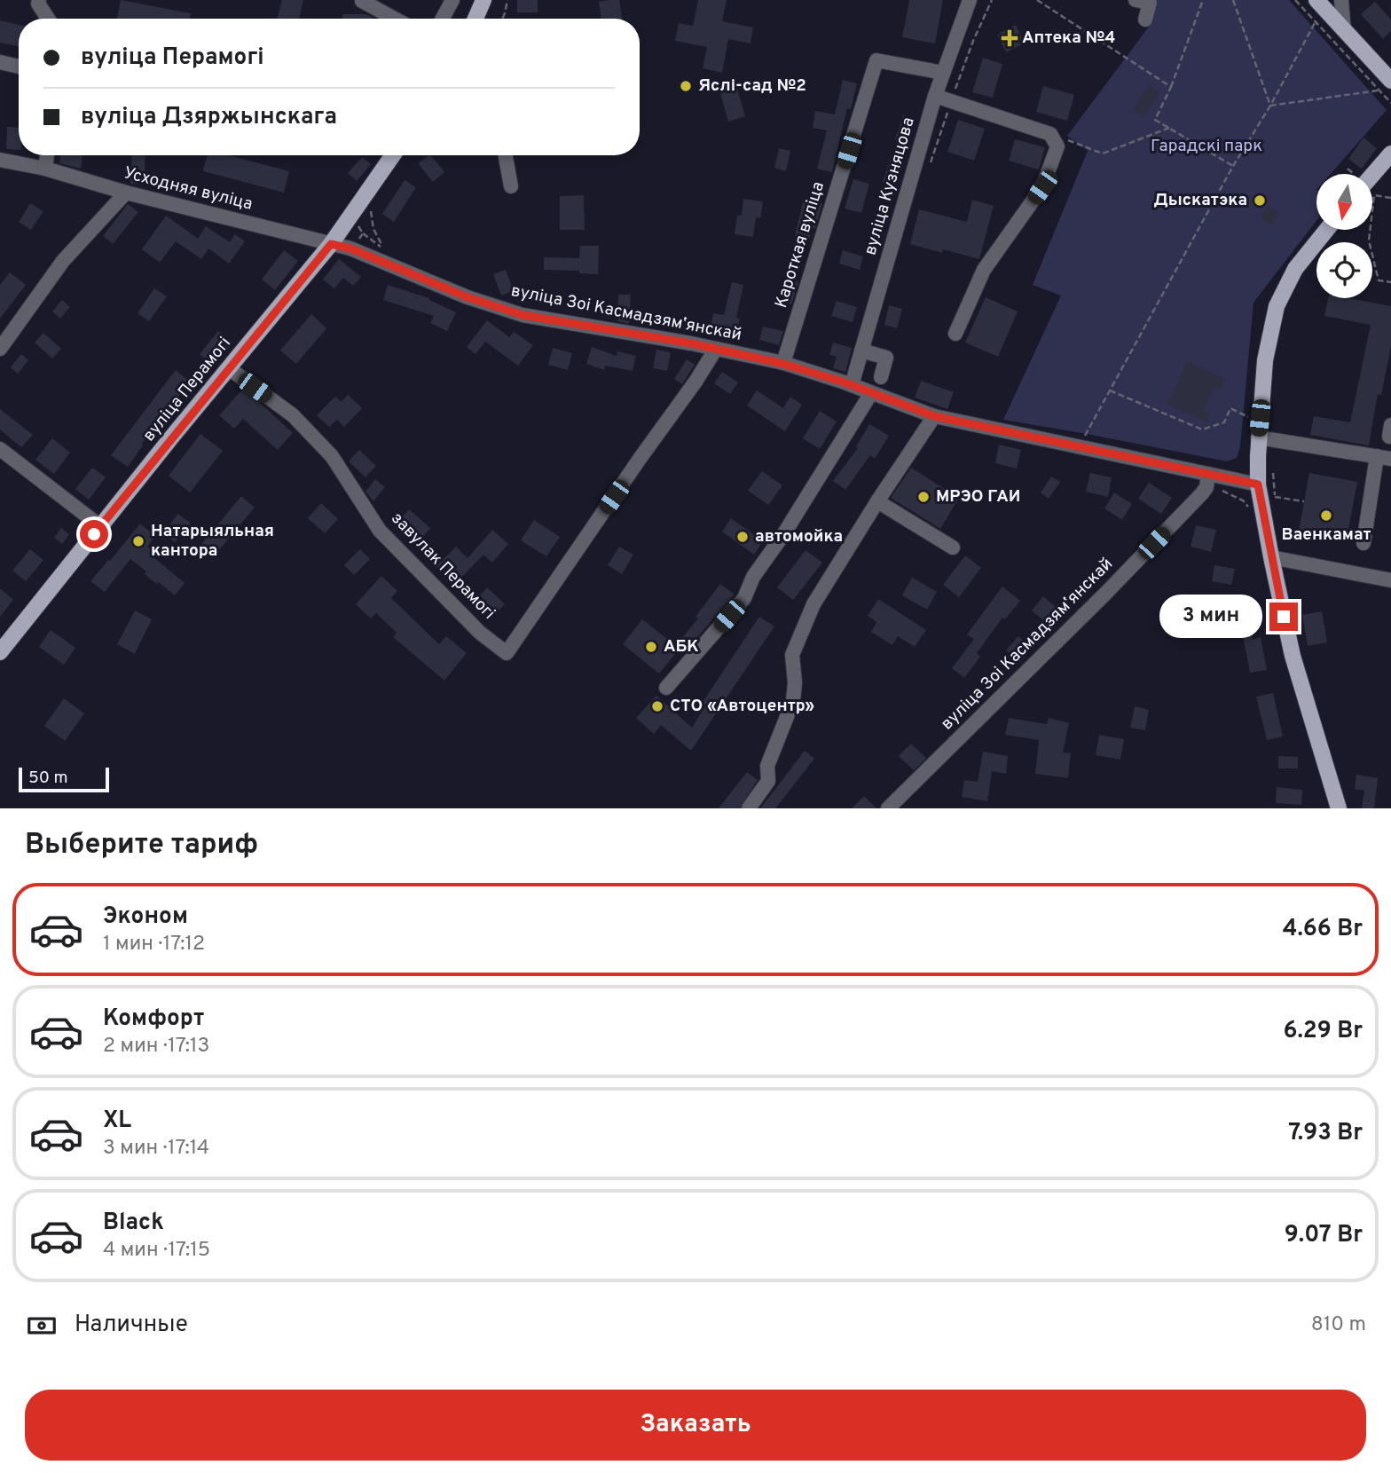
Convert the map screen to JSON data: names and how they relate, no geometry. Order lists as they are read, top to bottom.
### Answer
{
  "streets": {
    "main road": ["вуліца Перамогі"],
    "street": [
      "вуліца Кузняцова",
      "Усходняя вуліца",
      "Кароткая вуліца",
      "вуліца Зоі Касмадзямʼянскай",
      "завулак Перамогі"
    ]
  },
  "crossings": [
    ["вуліца Кузняцова", "Кароткая вуліца"],
    ["вуліца Кузняцова", "вуліца Зоі Касмадзямʼянскай"],
    ["Усходняя вуліца", "вуліца Зоі Касмадзямʼянскай"],
    ["Усходняя вуліца", "вуліца Перамогі"],
    ["Кароткая вуліца", "вуліца Зоі Касмадзямʼянскай"],
    ["вуліца Зоі Касмадзямʼянскай", "вуліца Перамогі"],
    ["вуліца Зоі Касмадзямʼянскай", "завулак Перамогі"],
    ["вуліца Перамогі", "завулак Перамогі"]
  ],
  "parks": ["Гарадскі парк"],
  "places": {
    "health": ["Аптека №4"],
    "other": [
      "Яслі-сад №2",
      "Дыскатэка",
      "МРЭО ГАИ",
      "Ваенкамат",
      "автомойка",
      "Натарыяльная кантора",
      "АБК",
      "СТО «Автоцентр»"
    ]
  },
  "scale_bar": "50 m",
  "north": "bottom",
  "page": {
    "banner": ["вуліца Перамогі", "вуліца Дзяржынскага"],
    "bubble": "3 мин",
    "scale": "50 m",
    "heading": "Выберите тариф",
    "list": [
      {
        "name": "Эконом",
        "note": "1 мин · 17:12",
        "value": "4.66 Br"
      },
      {
        "name": "Комфорт",
        "note": "2 мин · 17:13",
        "value": "6.29 Br"
      },
      {
        "name": "XL",
        "note": "3 мин · 17:14",
        "value": "7.93 Br"
      },
      {
        "name": "Black",
        "note": "4 мин · 17:15",
        "value": "9.07 Br"
      }
    ],
    "pay": ["Наличные", "810 m"],
    "buttons": "Заказать"
  }
}
